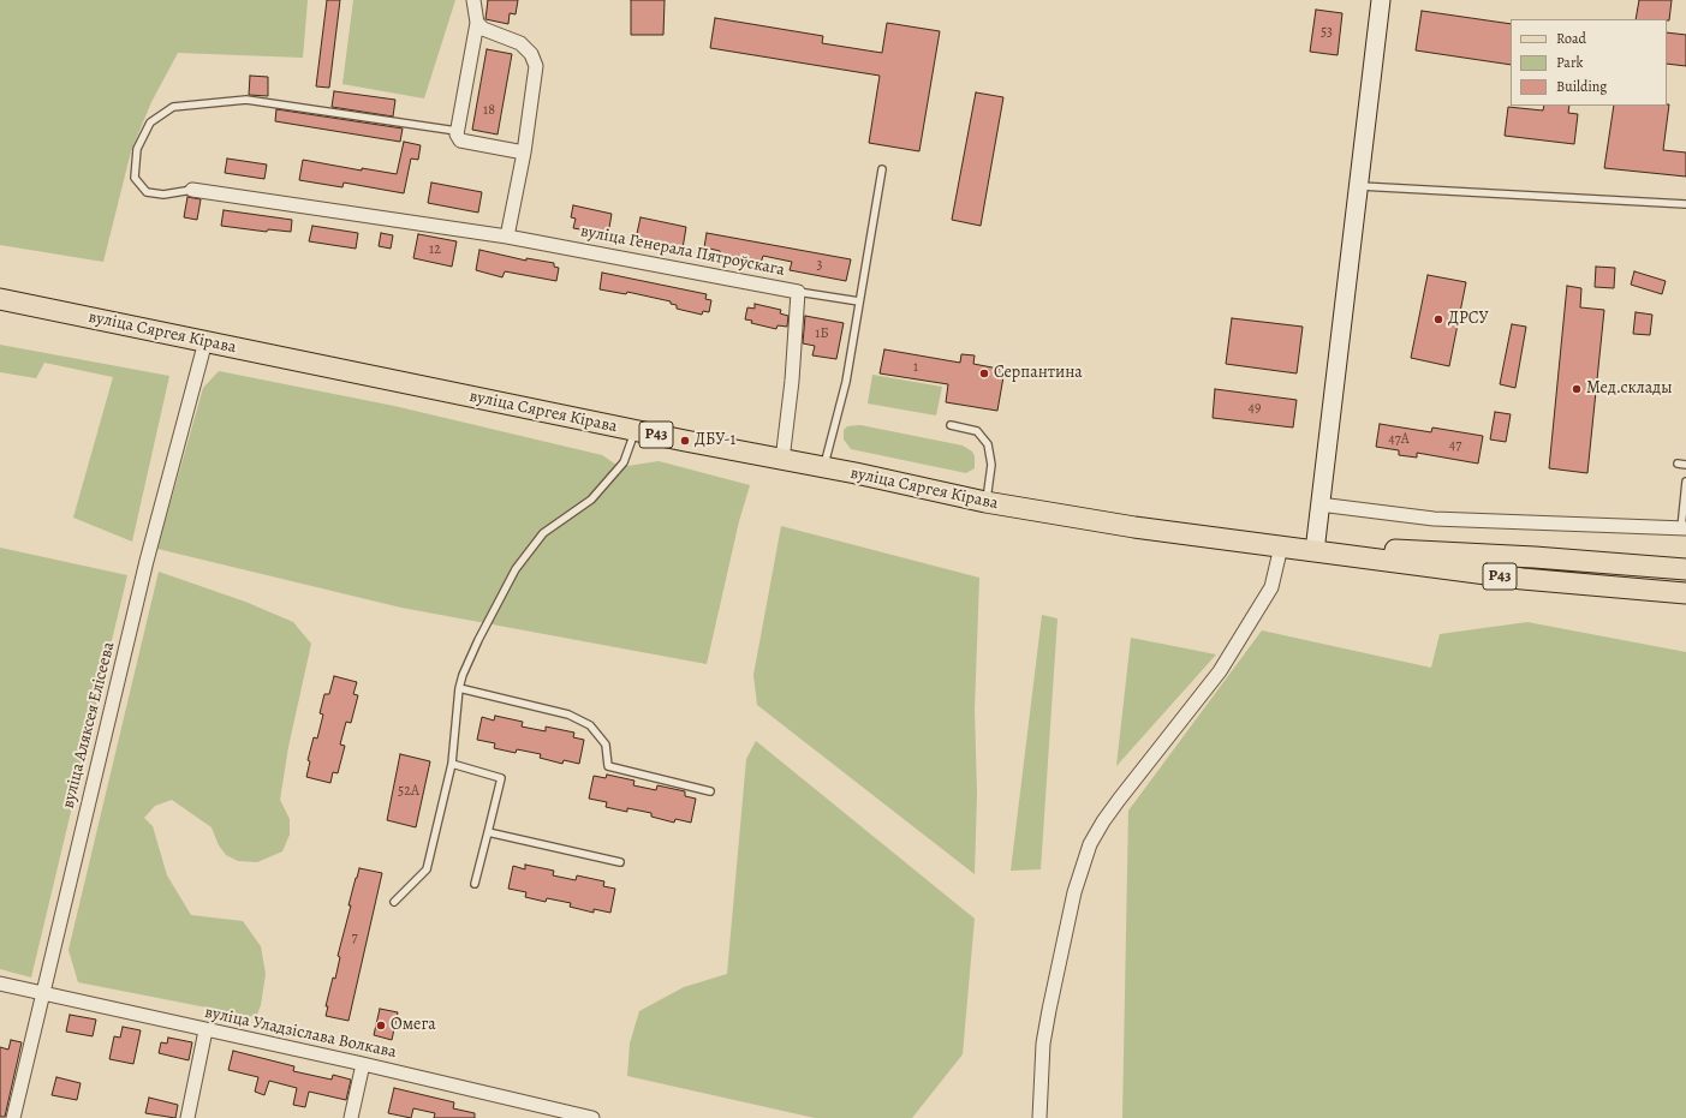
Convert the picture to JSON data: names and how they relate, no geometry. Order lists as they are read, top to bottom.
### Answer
{
  "streets": {
    "main road": ["вуліца Сяргея Кірава", "Р43"],
    "street": ["вуліца Генерала Пятроўскага", "вуліца Аляксея Елісеева", "вуліца Уладзіслава Волкава"]
  },
  "crossings": [
    ["вуліца Генерала Пятроўскага", "вуліца Сяргея Кірава"],
    ["вуліца Сяргея Кірава", "вуліца Аляксея Елісеева"],
    ["вуліца Аляксея Елісеева", "вуліца Уладзіслава Волкава"]
  ],
  "places": [
    "ДРСУ",
    "Серпантина",
    "Мед.склады",
    "ДБУ-1",
    "Омега"
  ],
  "house_numbers": [
    "53",
    "18",
    "12",
    "3",
    "1Б",
    "1",
    "49",
    "47А",
    "47",
    "52А",
    "7"
  ],
  "legend": ["Road", "Park", "Building"]
}
